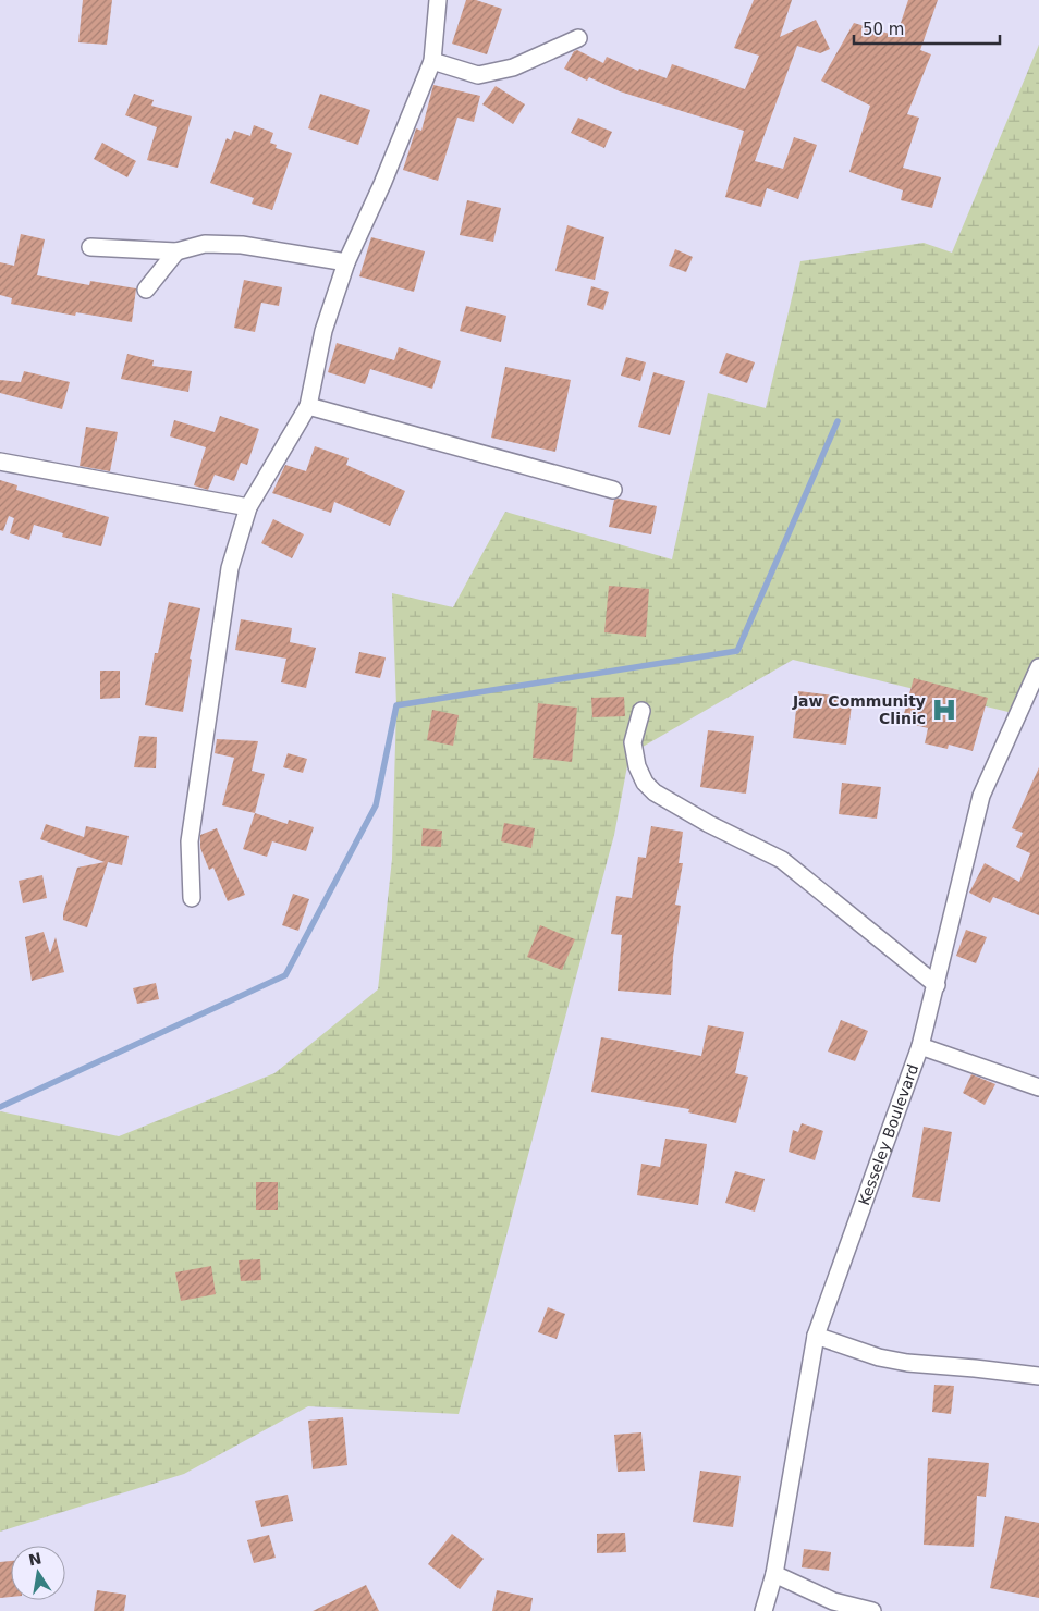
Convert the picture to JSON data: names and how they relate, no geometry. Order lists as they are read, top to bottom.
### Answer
{
  "streets": {
    "street": ["Kesseley Boulevard"]
  },
  "places": {
    "hospital": ["Jaw Community Clinic"]
  },
  "scale_bar": "50 m",
  "north": "top"
}
